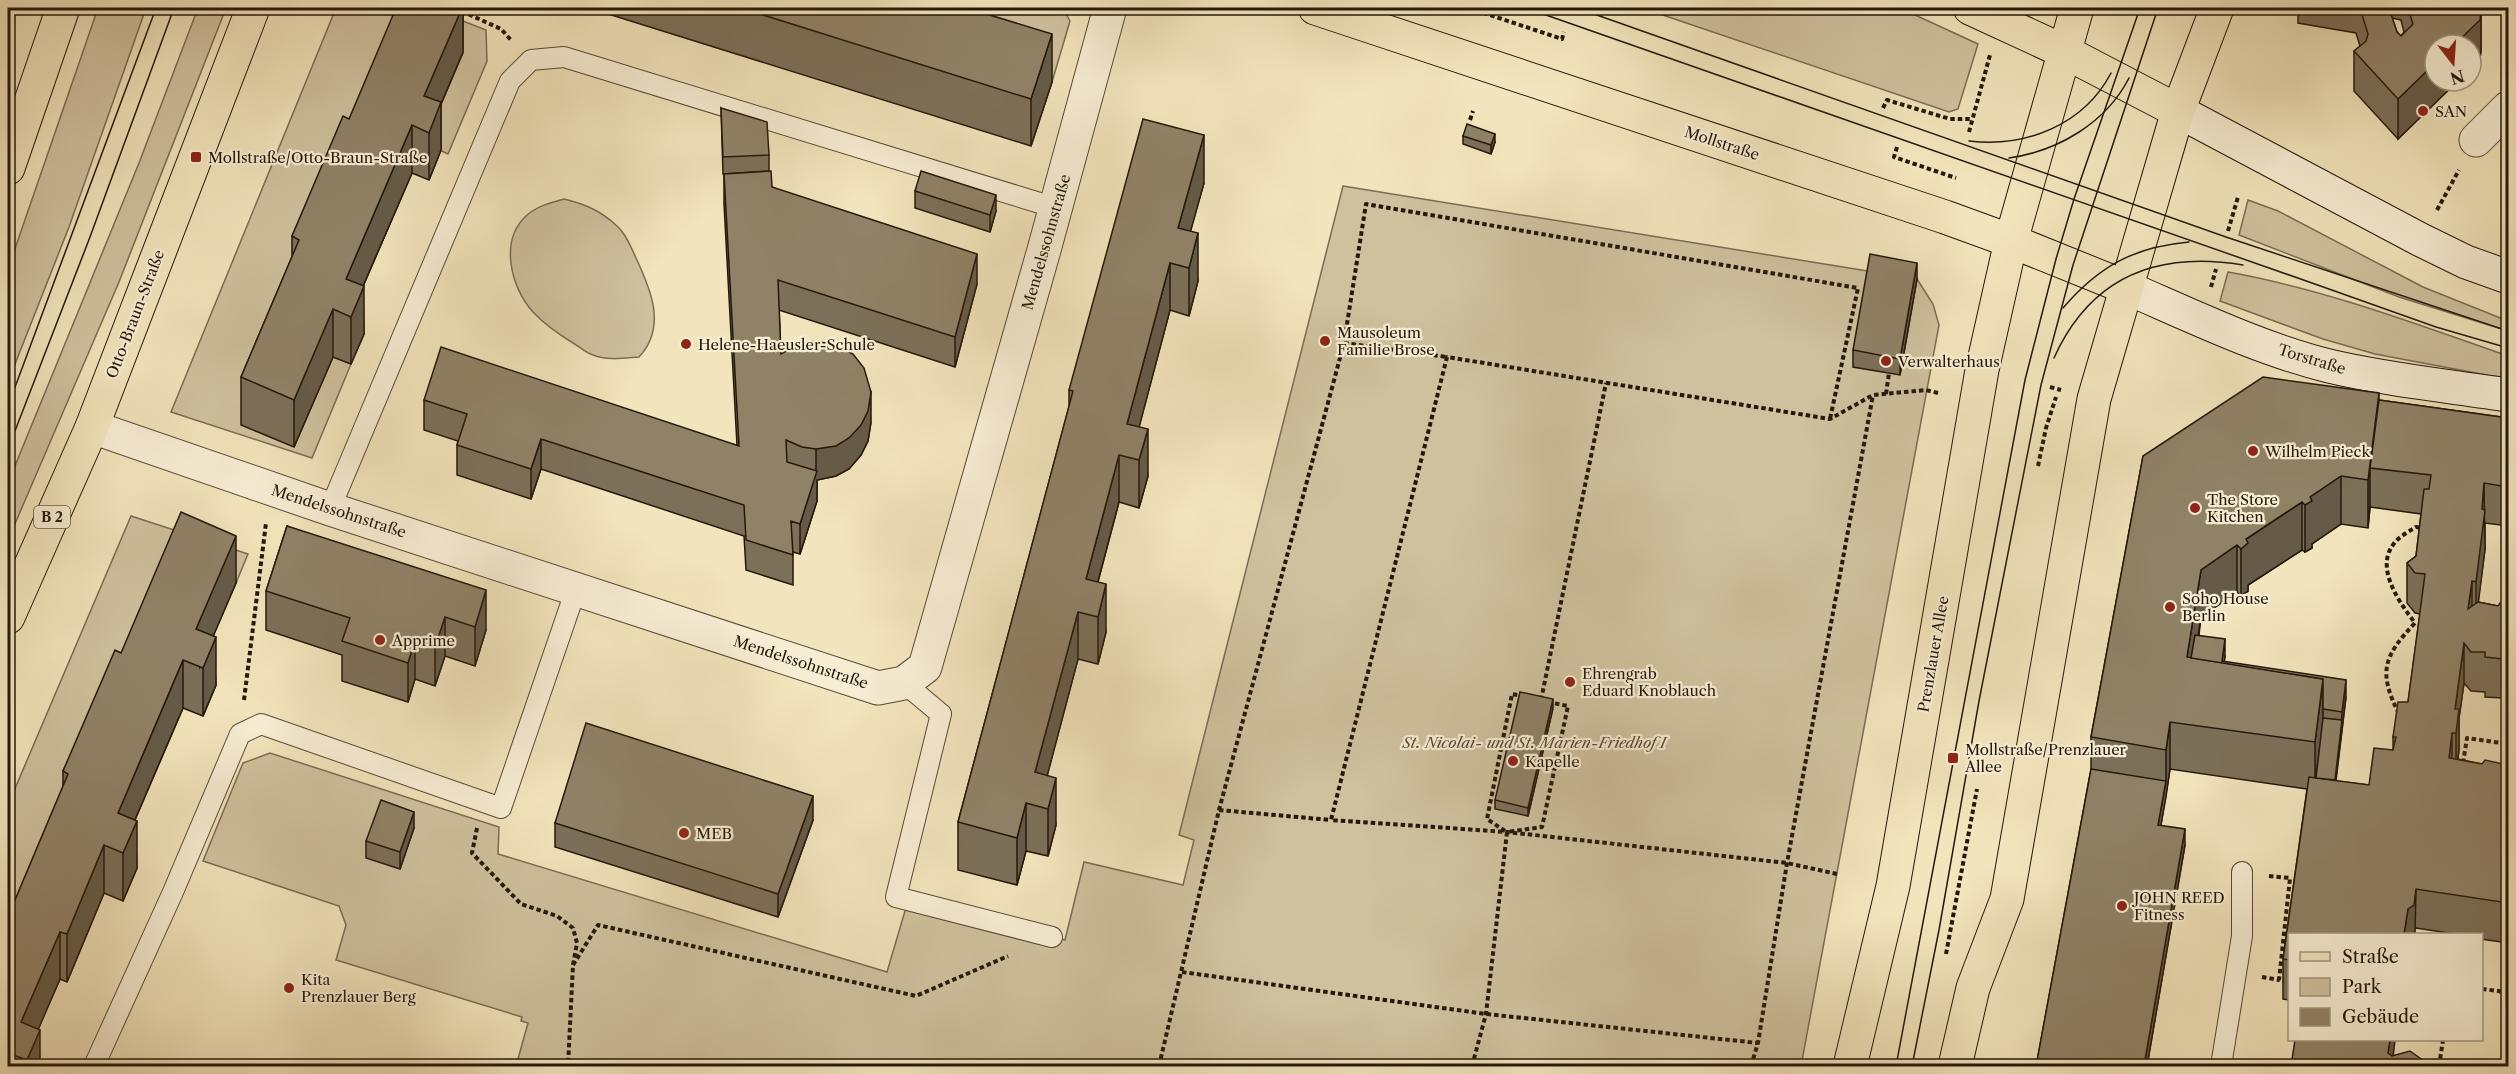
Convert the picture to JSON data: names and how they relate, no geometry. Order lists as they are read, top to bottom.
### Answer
{
  "streets": {
    "main road": [
      "Mollstraße",
      "Otto-Braun-Straße",
      "B 2",
      "Prenzlauer Allee"
    ],
    "street": ["Mendelssohnstraße", "Torstraße"]
  },
  "crossings": [
    ["Mollstraße", "Torstraße"],
    ["Mollstraße", "Prenzlauer Allee"],
    ["Mendelssohnstraße", "Otto-Braun-Straße"]
  ],
  "parks": ["St. Nicolai- und St. Marien-Friedhof I"],
  "places": {
    "other": [
      "SAN",
      "Mausoleum Familie Brose",
      "Helene-Haeusler-Schule",
      "Verwalterhaus",
      "Wilhelm Pieck",
      "The Store Kitchen",
      "Soho House Berlin",
      "Apprime",
      "Ehrengrab Eduard Knoblauch",
      "Kapelle",
      "MEB",
      "JOHN REED Fitness",
      "Kita Prenzlauer Berg"
    ],
    "transit": ["Mollstraße/Otto-Braun-Straße", "Mollstraße/Prenzlauer Allee"]
  },
  "legend": ["Straße", "Park", "Gebäude"],
  "north": "bottom"
}
